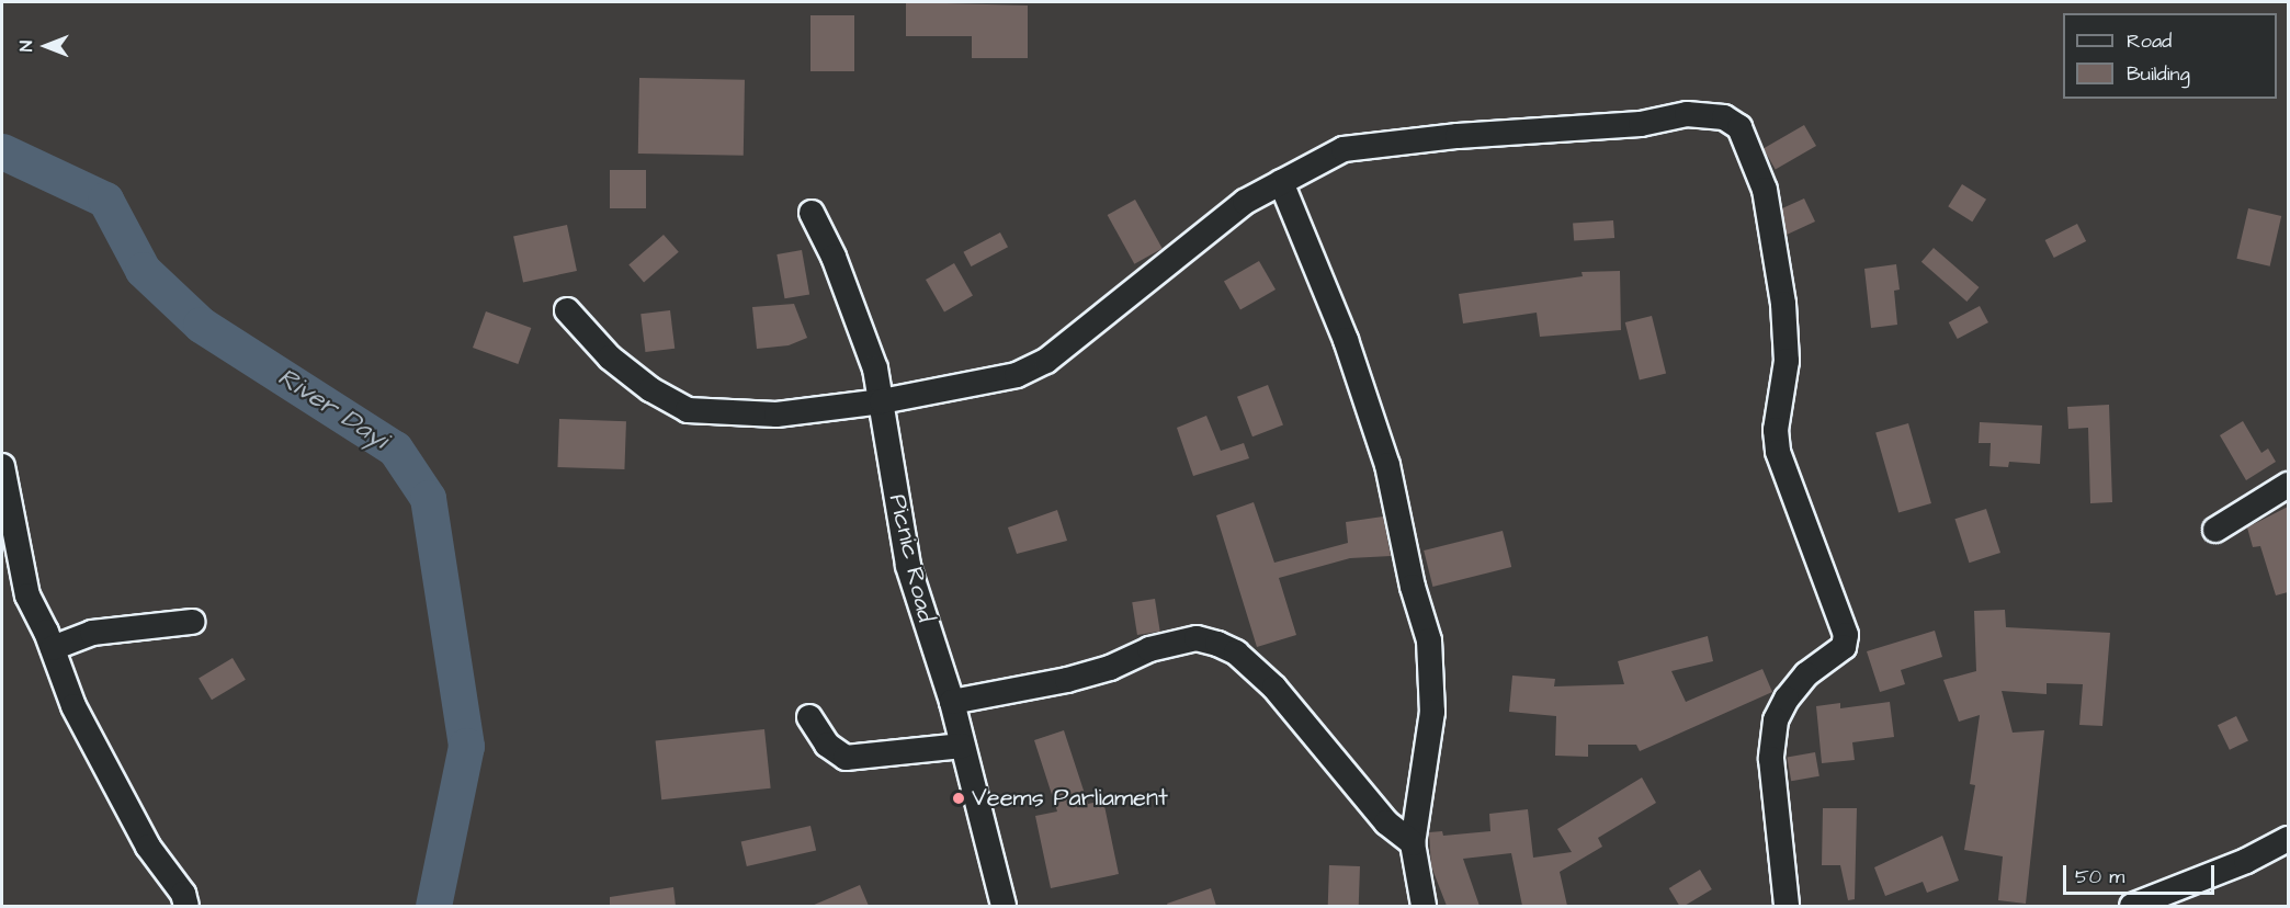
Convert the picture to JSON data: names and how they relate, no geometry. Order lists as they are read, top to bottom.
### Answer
{
  "streets": {
    "street": ["Picnic Road"]
  },
  "water": ["River Dayi"],
  "places": ["Veems Parliament"],
  "legend": ["Road", "Building"],
  "scale_bar": "50 m",
  "north": "left"
}
